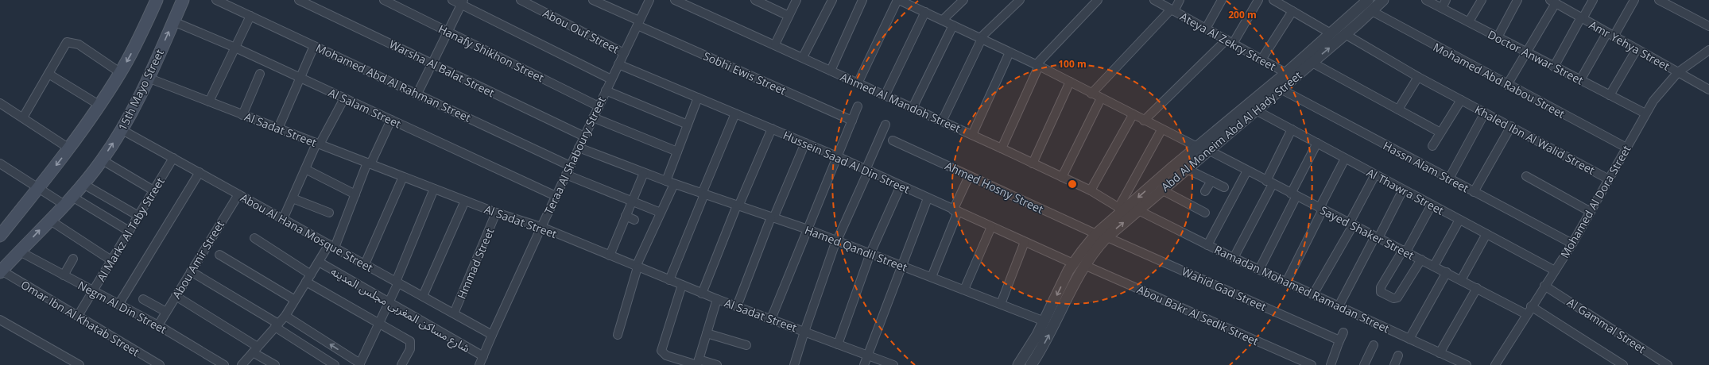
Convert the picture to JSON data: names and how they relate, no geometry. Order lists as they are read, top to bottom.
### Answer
{
  "streets": {
    "main road": ["15th Mayo Street"],
    "street": [
      "Abou Ouf Street",
      "Ateya Al Zekry Street",
      "Amr Yehya Street",
      "Hanafy Shikhon Street",
      "Doctor Anwar Street",
      "Warsha Al Balat Street",
      "Sobhi Ewis Street",
      "Mohamed Abd Rabou Street",
      "Mohamed Abd Al Rahman Street",
      "Ahmed Al Mandoh Street",
      "Al Salam Street",
      "Al Sadat Street",
      "Abd Al Moneim Abd Al Hady Street",
      "Khaled Ibn Al Walid Street",
      "Teraa Al Shaboury Street",
      "Hussein Saad Al Din Street",
      "Hassn Alam Street",
      "Ahmed Hosny Street",
      "Al Thawra Street",
      "Mohamed Al Dora Street",
      "Al Markz Al Teby Street",
      "Abou Al Hana Mosque Street",
      "Sayed Shaker Street",
      "Hamed Qandil Street",
      "Abou Amir Street",
      "Hmmad Street",
      "Wahid Gad Street",
      "Ramadan Mohamed Ramadan Street",
      "Negm Al Din Street",
      "شارع مساكن المغربى مجلس المدينه",
      "Abou Bakr Al Sedik Street",
      "Omar Ibn Al Khatab Street",
      "Al Gammal Street"
    ]
  },
  "crossings": [
    ["Abou Ouf Street", "Teraa Al Shaboury Street"],
    ["Ateya Al Zekry Street", "Abd Al Moneim Abd Al Hady Street"],
    ["Amr Yehya Street", "Mohamed Al Dora Street"],
    ["Hanafy Shikhon Street", "Teraa Al Shaboury Street"],
    ["Doctor Anwar Street", "Mohamed Al Dora Street"],
    ["Warsha Al Balat Street", "Teraa Al Shaboury Street"],
    ["Sobhi Ewis Street", "Teraa Al Shaboury Street"],
    ["Mohamed Abd Rabou Street", "Abd Al Moneim Abd Al Hady Street"],
    ["Mohamed Abd Rabou Street", "Mohamed Al Dora Street"],
    ["Mohamed Abd Al Rahman Street", "Teraa Al Shaboury Street"],
    ["15th Mayo Street", "Al Salam Street"],
    ["15th Mayo Street", "Al Sadat Street"],
    ["15th Mayo Street", "Abou Al Hana Mosque Street"],
    ["15th Mayo Street", "Negm Al Din Street"],
    ["15th Mayo Street", "Omar Ibn Al Khatab Street"],
    ["Ahmed Al Mandoh Street", "Abd Al Moneim Abd Al Hady Street"],
    ["Al Salam Street", "Teraa Al Shaboury Street"],
    ["Al Sadat Street", "Teraa Al Shaboury Street"],
    ["Al Sadat Street", "Hmmad Street"],
    ["Abd Al Moneim Abd Al Hady Street", "Khaled Ibn Al Walid Street"],
    ["Abd Al Moneim Abd Al Hady Street", "Hussein Saad Al Din Street"],
    ["Abd Al Moneim Abd Al Hady Street", "Hassn Alam Street"],
    ["Abd Al Moneim Abd Al Hady Street", "Ahmed Hosny Street"],
    ["Abd Al Moneim Abd Al Hady Street", "Al Thawra Street"],
    ["Abd Al Moneim Abd Al Hady Street", "Sayed Shaker Street"],
    ["Abd Al Moneim Abd Al Hady Street", "Hamed Qandil Street"],
    ["Abd Al Moneim Abd Al Hady Street", "Wahid Gad Street"],
    ["Abd Al Moneim Abd Al Hady Street", "Ramadan Mohamed Ramadan Street"],
    ["Abd Al Moneim Abd Al Hady Street", "Abou Bakr Al Sedik Street"],
    ["Khaled Ibn Al Walid Street", "Mohamed Al Dora Street"],
    ["Teraa Al Shaboury Street", "Hussein Saad Al Din Street"],
    ["Teraa Al Shaboury Street", "Abou Al Hana Mosque Street"],
    ["Teraa Al Shaboury Street", "Hamed Qandil Street"],
    ["Teraa Al Shaboury Street", "شارع مساكن المغربى مجلس المدينه"],
    ["Hassn Alam Street", "Mohamed Al Dora Street"],
    ["Al Thawra Street", "Mohamed Al Dora Street"],
    ["Mohamed Al Dora Street", "Sayed Shaker Street"],
    ["Mohamed Al Dora Street", "Al Gammal Street"],
    ["Al Markz Al Teby Street", "Abou Al Hana Mosque Street"],
    ["Al Markz Al Teby Street", "Negm Al Din Street"],
    ["Al Markz Al Teby Street", "Omar Ibn Al Khatab Street"],
    ["Abou Al Hana Mosque Street", "Abou Amir Street"],
    ["Abou Al Hana Mosque Street", "Hmmad Street"],
    ["Abou Amir Street", "Negm Al Din Street"]
  ],
  "rings": ["200 m", "100 m"]
}
